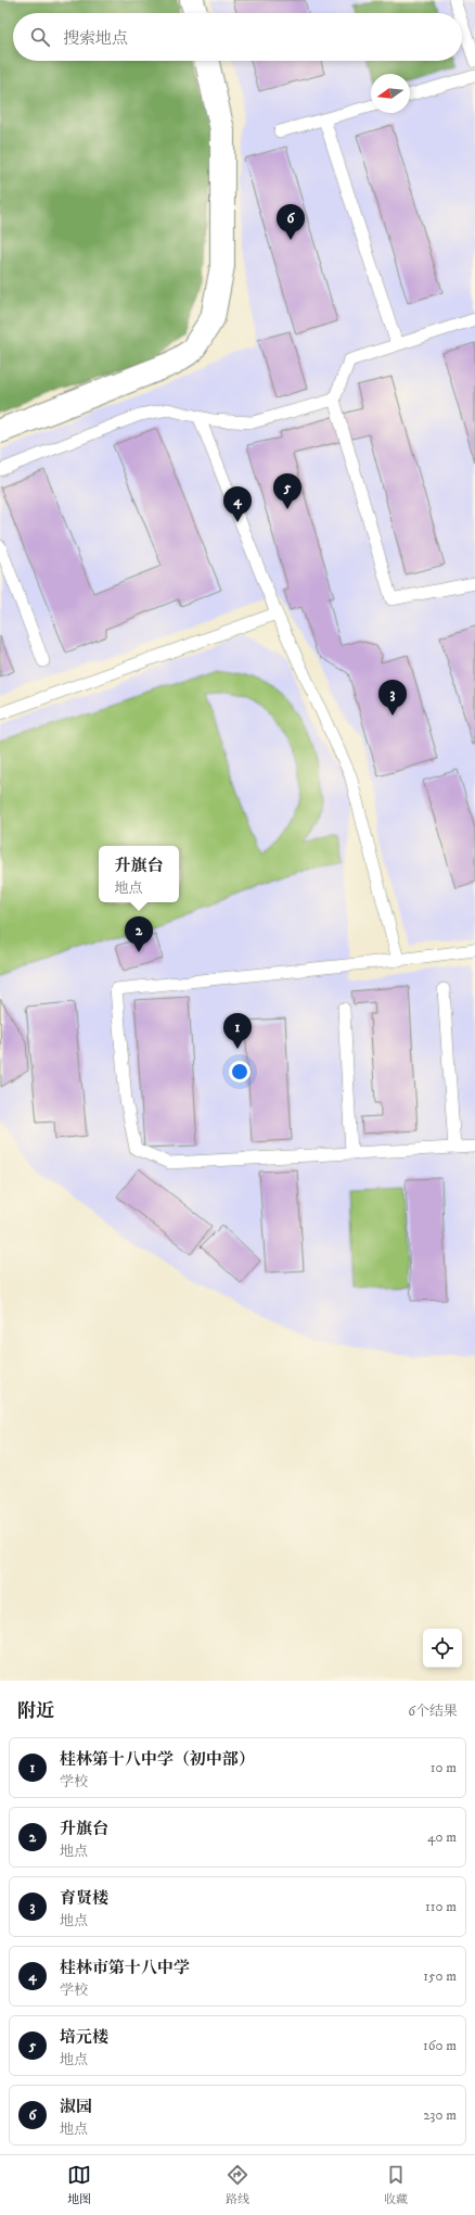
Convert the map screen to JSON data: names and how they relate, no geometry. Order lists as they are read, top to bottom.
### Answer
{
  "north": "left",
  "page": {
    "search": "搜索地点",
    "pins": [
      "6",
      "5",
      "4",
      "3",
      "2",
      "1"
    ],
    "popup": ["升旗台", "地点"],
    "heading": ["附近", "6个结果"],
    "list": [
      {
        "mark": "1",
        "name": "桂林第十八中学（初中部）",
        "note": "学校",
        "value": "10 m"
      },
      {
        "mark": "2",
        "name": "升旗台",
        "note": "地点",
        "value": "40 m"
      },
      {
        "mark": "3",
        "name": "育贤楼",
        "note": "地点",
        "value": "110 m"
      },
      {
        "mark": "4",
        "name": "桂林市第十八中学",
        "note": "学校",
        "value": "150 m"
      },
      {
        "mark": "5",
        "name": "培元楼",
        "note": "地点",
        "value": "160 m"
      },
      {
        "mark": "6",
        "name": "淑园",
        "note": "地点",
        "value": "230 m"
      }
    ],
    "nav": ["地图", "路线", "收藏"]
  }
}
